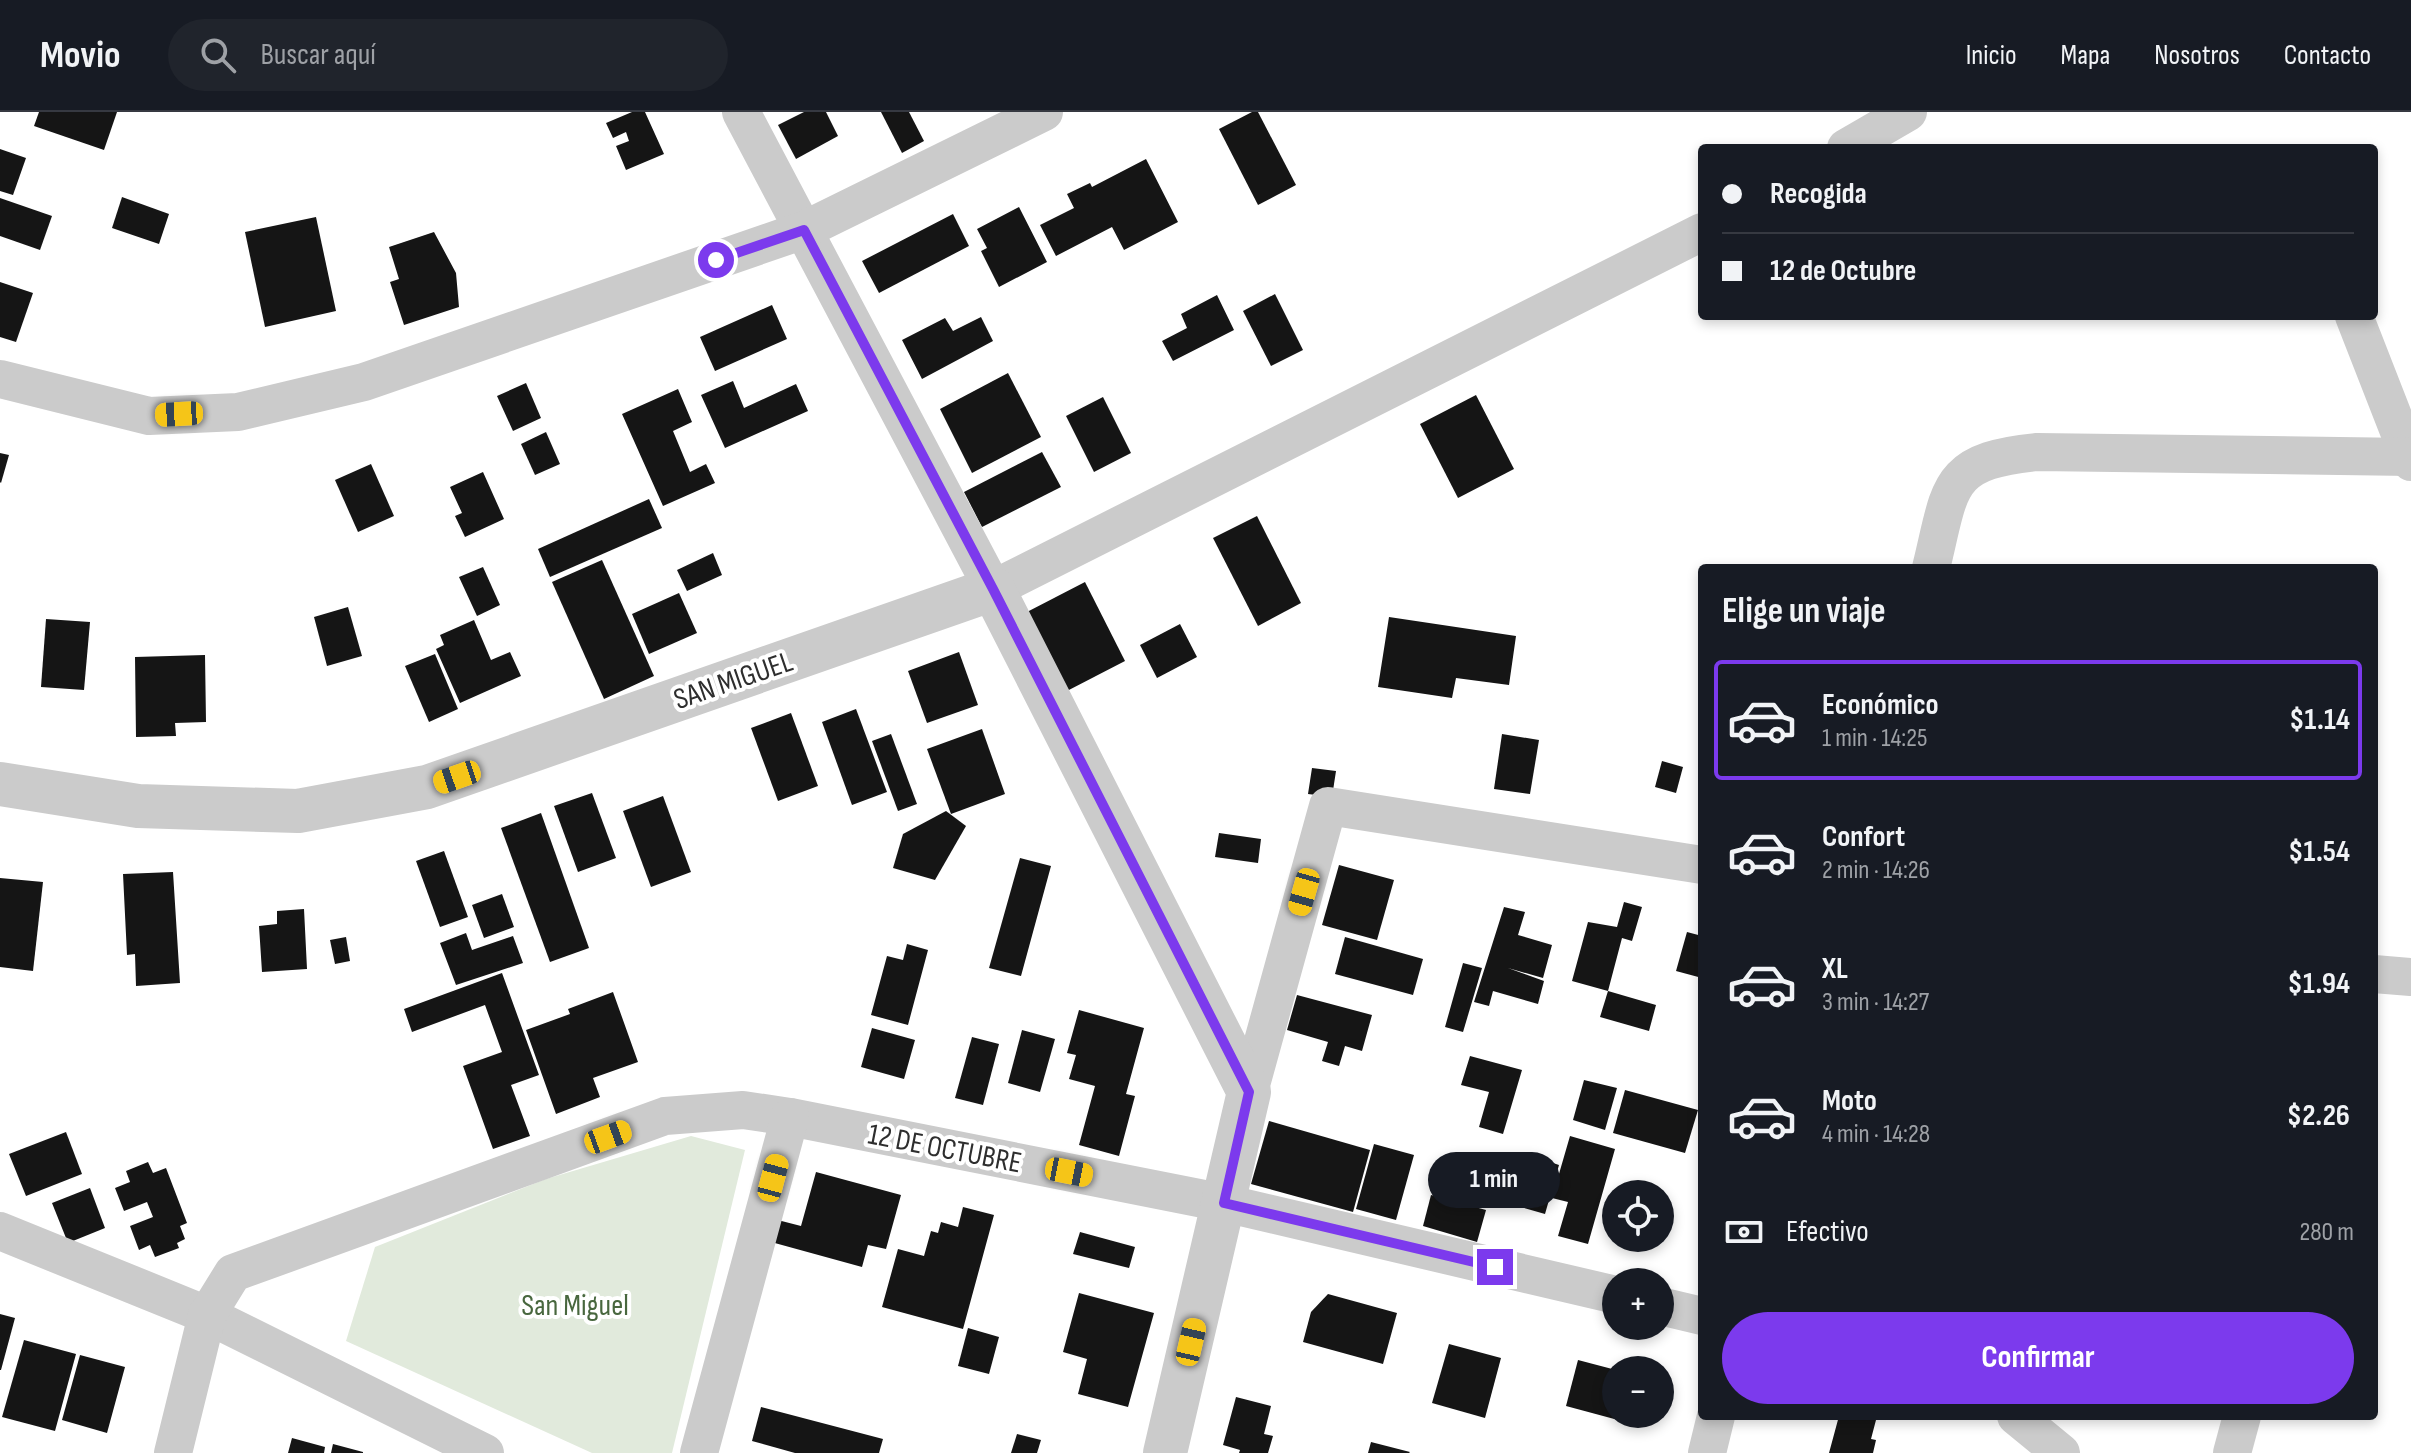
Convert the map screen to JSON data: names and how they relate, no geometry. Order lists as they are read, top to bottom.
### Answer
{
  "streets": {
    "street": ["SAN MIGUEL", "12 DE OCTUBRE"]
  },
  "parks": ["San Miguel"],
  "page": {
    "header": "Movio",
    "search": "Buscar aquí",
    "nav": [
      "Inicio",
      "Mapa",
      "Nosotros",
      "Contacto"
    ],
    "banner": ["Recogida", "12 de Octubre"],
    "heading": "Elige un viaje",
    "list": [
      {
        "name": "Económico",
        "note": "1 min · 14:25",
        "value": "$1.14"
      },
      {
        "name": "Confort",
        "note": "2 min · 14:26",
        "value": "$1.54"
      },
      {
        "name": "XL",
        "note": "3 min · 14:27",
        "value": "$1.94"
      },
      {
        "name": "Moto",
        "note": "4 min · 14:28",
        "value": "$2.26"
      }
    ],
    "bubble": "1 min",
    "map_buttons": ["+", "−"],
    "pay": ["Efectivo", "280 m"],
    "buttons": "Confirmar"
  }
}
